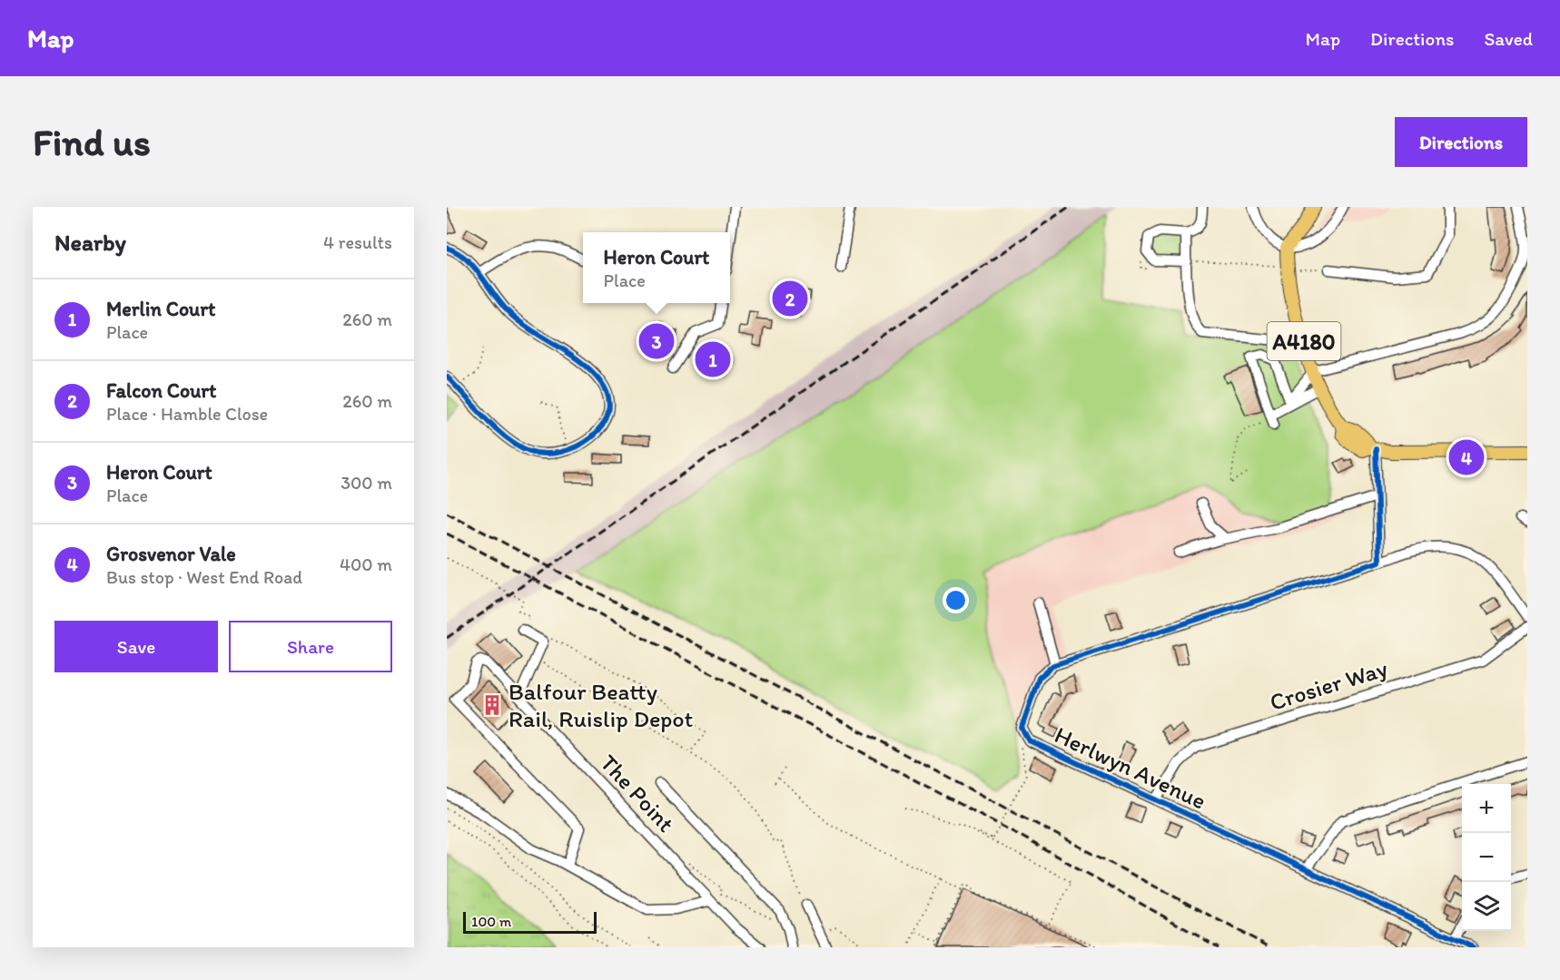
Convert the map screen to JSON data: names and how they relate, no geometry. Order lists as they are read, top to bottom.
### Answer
{
  "streets": {
    "main road": ["A4180"],
    "street": ["Crosier Way", "Herlwyn Avenue", "The Point"]
  },
  "crossings": [
    ["Crosier Way", "Herlwyn Avenue"]
  ],
  "places": {
    "building": ["Balfour Beatty Rail, Ruislip Depot"]
  },
  "scale_bar": "100 m",
  "page": {
    "header": "Map",
    "nav": ["Map", "Directions", "Saved"],
    "buttons": [
      "Directions",
      ["Save", "Share"]
    ],
    "title": "Find us",
    "heading": ["Nearby", "4 results"],
    "popup": ["Heron Court", "Place"],
    "list": [
      {
        "mark": "1",
        "name": "Merlin Court",
        "note": "Place",
        "value": "260 m"
      },
      {
        "mark": "2",
        "name": "Falcon Court",
        "note": "Place · Hamble Close",
        "value": "260 m"
      },
      {
        "mark": "3",
        "name": "Heron Court",
        "note": "Place",
        "value": "300 m"
      },
      {
        "mark": "4",
        "name": "Grosvenor Vale",
        "note": "Bus stop · West End Road",
        "value": "400 m"
      }
    ],
    "pins": [
      "2",
      "3",
      "1",
      "4"
    ],
    "map_buttons": ["+", "−"],
    "scale": "100 m"
  }
}
